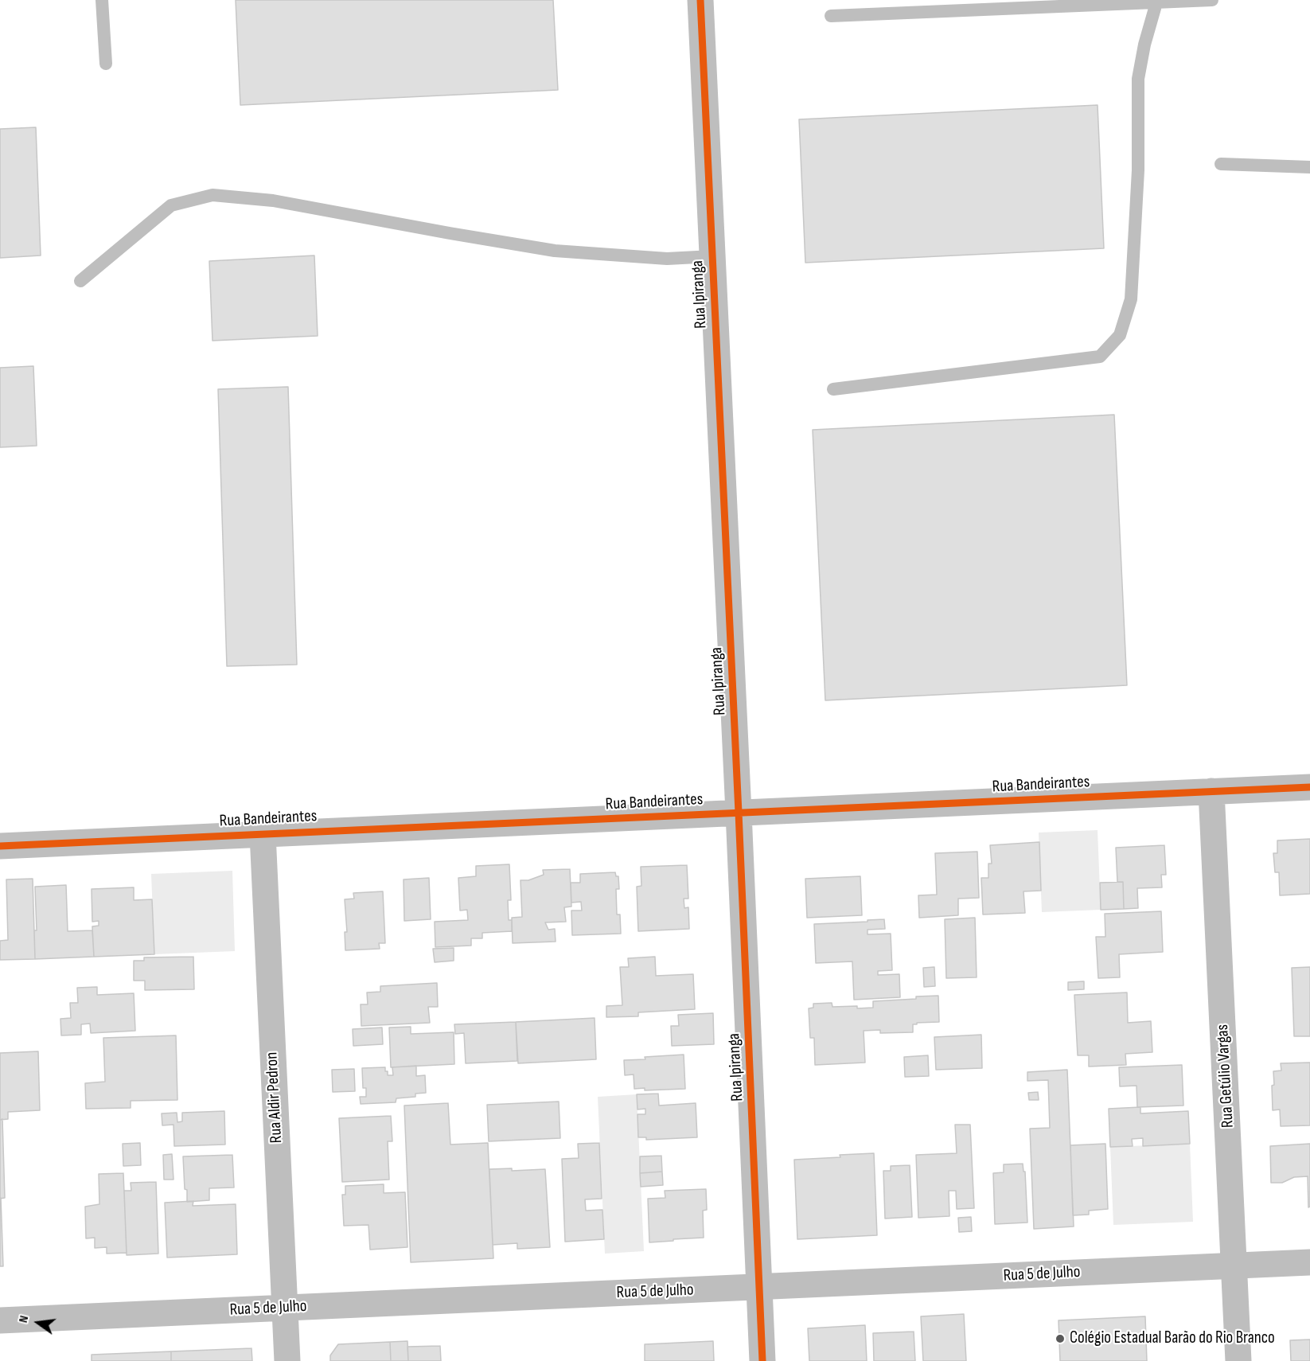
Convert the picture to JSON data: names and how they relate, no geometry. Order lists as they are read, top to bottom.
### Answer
{
  "streets": {
    "street": [
      "Rua Ipiranga",
      "Rua Bandeirantes",
      "Rua Getúlio Vargas",
      "Rua Aldir Pedron",
      "Rua 5 de Julho"
    ]
  },
  "crossings": [
    ["Rua Ipiranga", "Rua Bandeirantes"],
    ["Rua Ipiranga", "Rua 5 de Julho"],
    ["Rua Bandeirantes", "Rua Getúlio Vargas"],
    ["Rua Bandeirantes", "Rua Aldir Pedron"],
    ["Rua Getúlio Vargas", "Rua 5 de Julho"],
    ["Rua Aldir Pedron", "Rua 5 de Julho"]
  ],
  "places": ["Colégio Estadual Barão do Rio Branco"],
  "north": "left"
}
